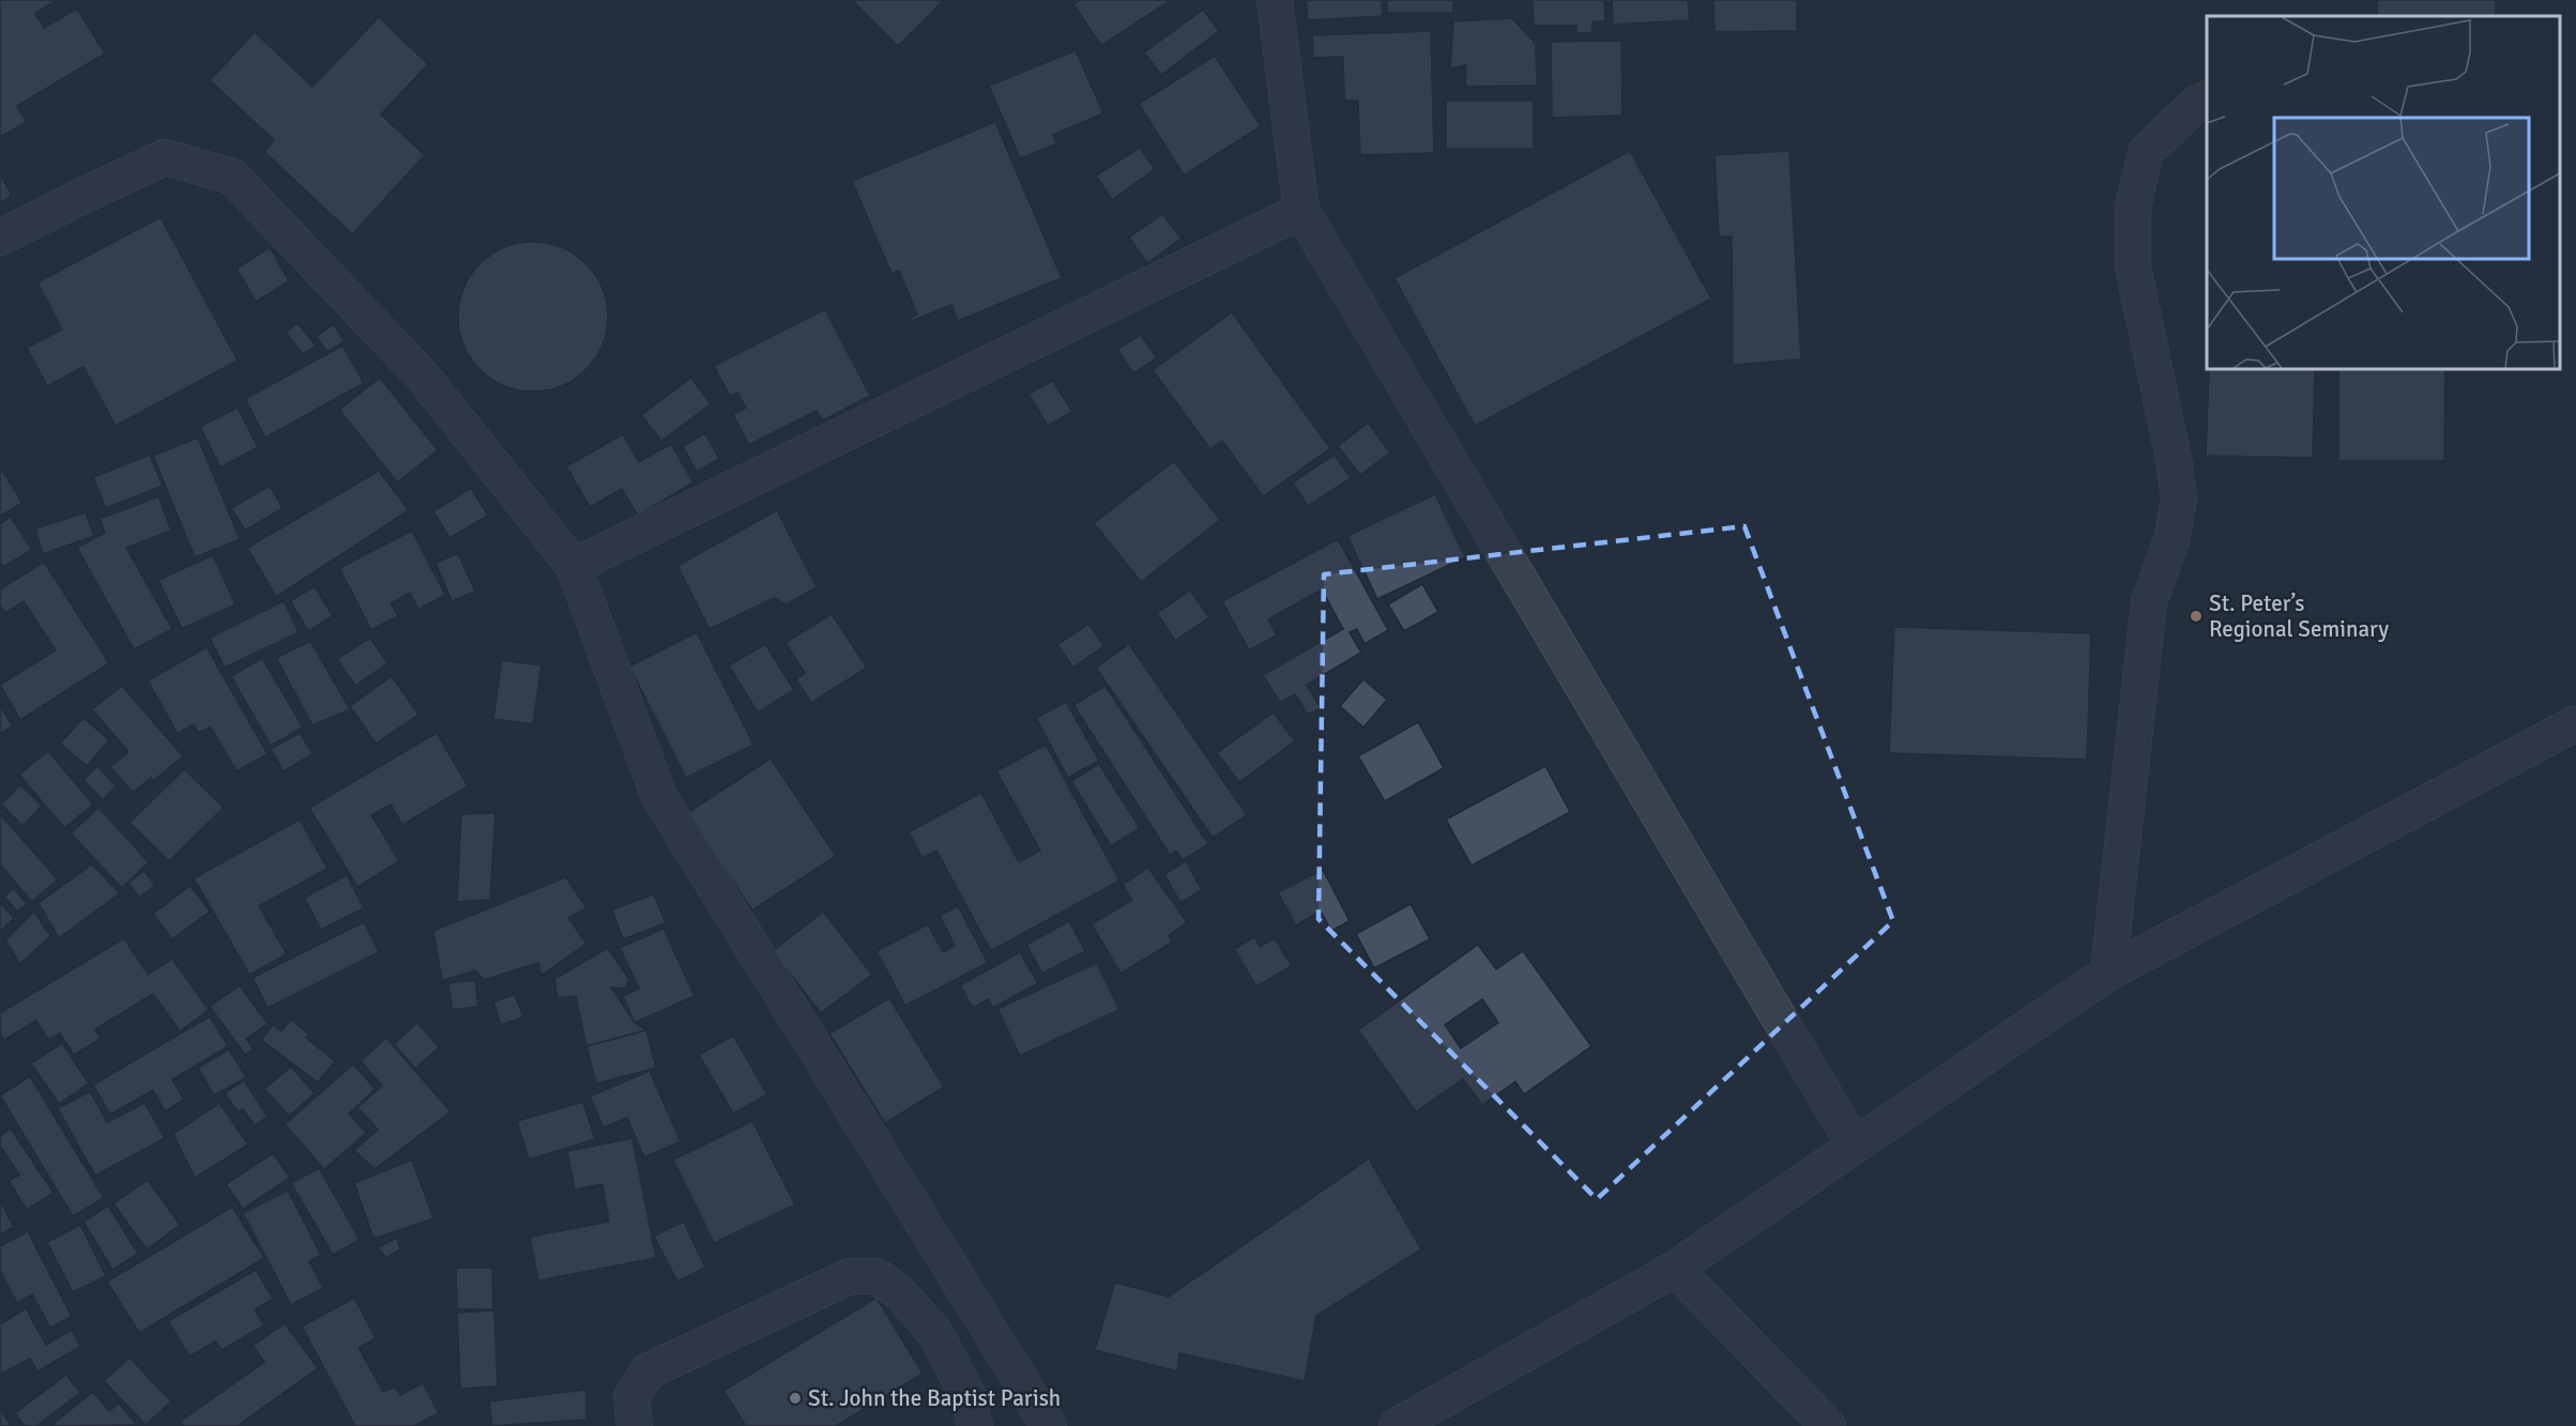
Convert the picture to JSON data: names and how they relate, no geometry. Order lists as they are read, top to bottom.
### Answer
{
  "places": ["St. Peter’s Regional Seminary", "St. John the Baptist Parish"]
}
